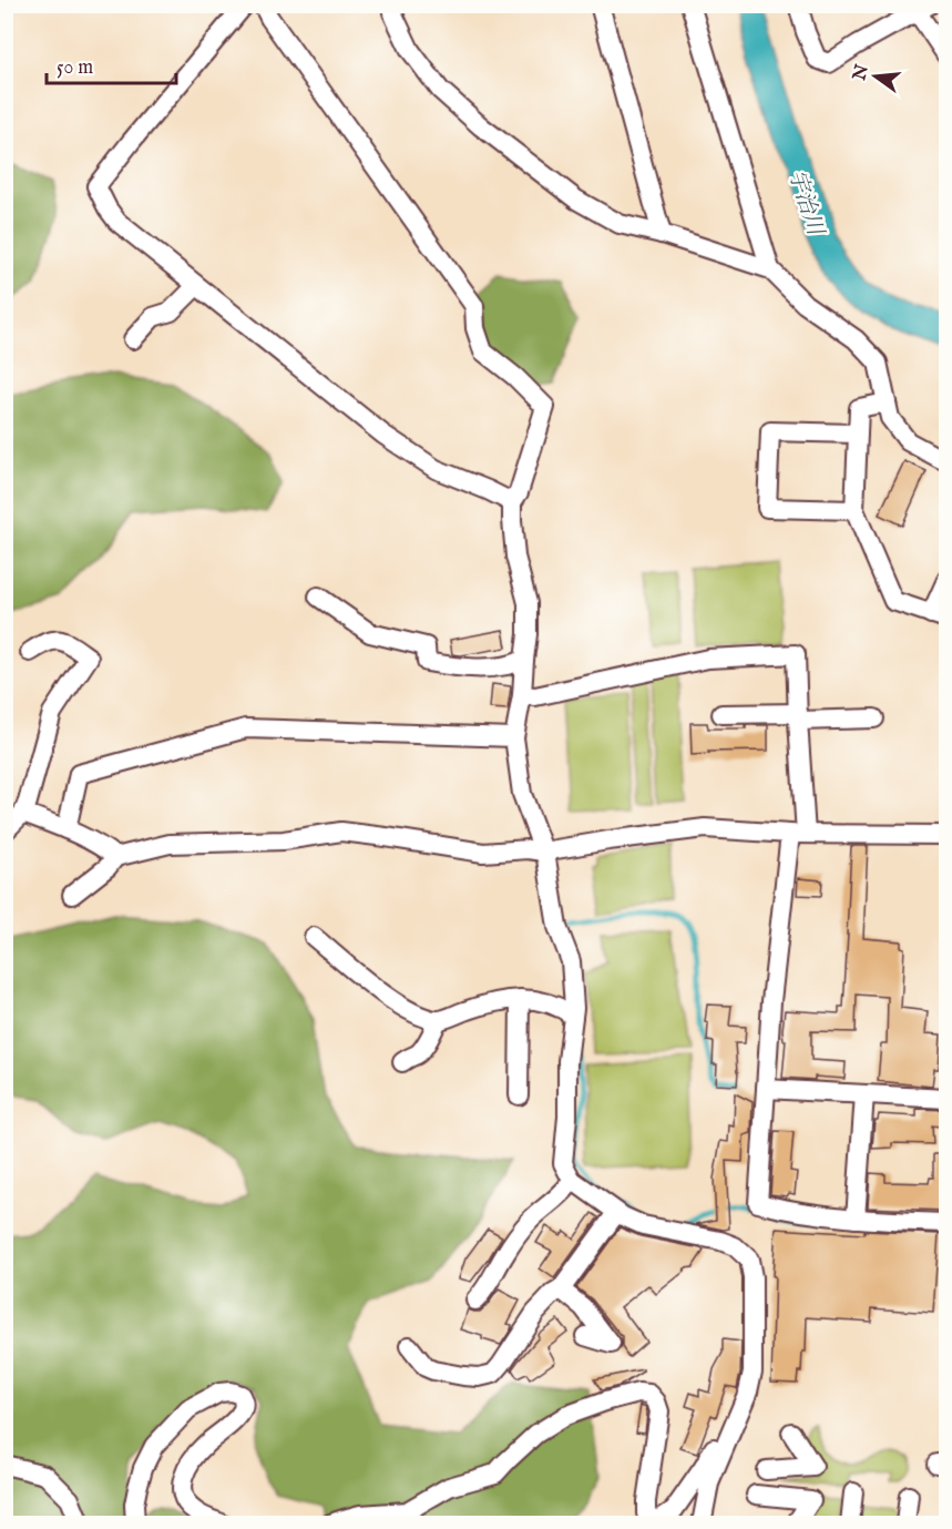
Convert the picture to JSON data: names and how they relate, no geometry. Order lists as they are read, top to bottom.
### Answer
{
  "water": ["宇治川"],
  "scale_bar": "50 m",
  "north": "left"
}
